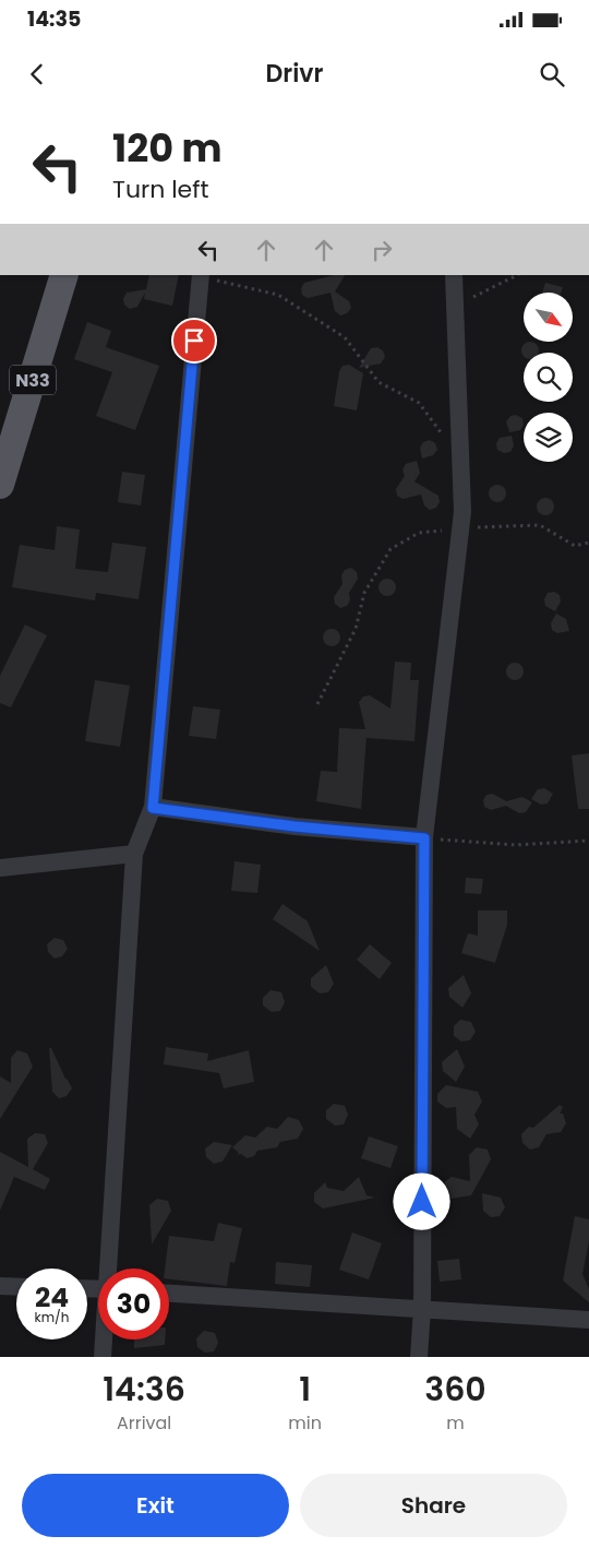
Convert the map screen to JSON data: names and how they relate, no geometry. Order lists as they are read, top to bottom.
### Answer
{
  "streets": {
    "main road": ["N33"]
  },
  "north": "bottom right",
  "page": {
    "status": "14:35",
    "header": "Drivr",
    "turn": ["120 m", "Turn left"],
    "speed": "24 km/h",
    "limit": "30",
    "eta": [
      "14:36",
      "Arrival",
      "1",
      "min",
      "360",
      "m"
    ],
    "buttons": ["Exit", "Share"]
  }
}
